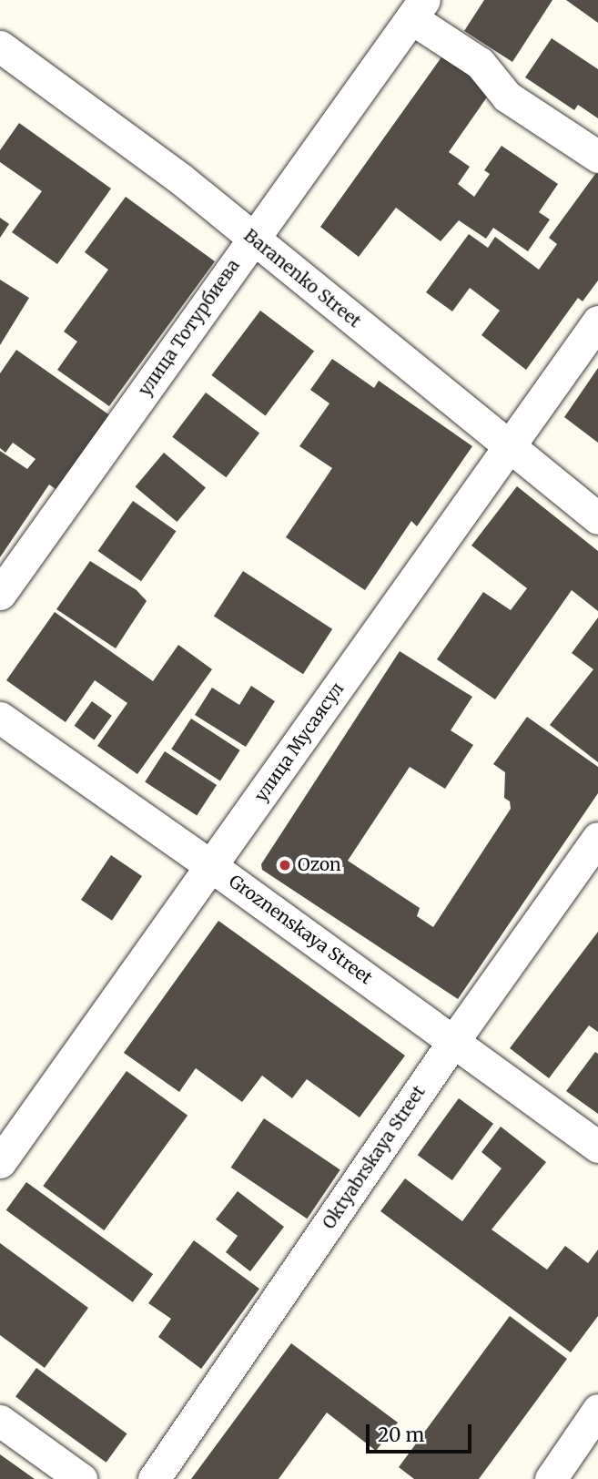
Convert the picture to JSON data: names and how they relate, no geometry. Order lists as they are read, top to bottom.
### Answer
{
  "streets": {
    "street": [
      "Baranenko Street",
      "улица Тотурбиева",
      "улица Мусаясул",
      "Groznenskaya Street",
      "Oktyabrskaya Street"
    ]
  },
  "crossings": [
    ["Baranenko Street", "улица Тотурбиева"],
    ["Baranenko Street", "улица Мусаясул"],
    ["улица Мусаясул", "Groznenskaya Street"],
    ["Groznenskaya Street", "Oktyabrskaya Street"]
  ],
  "places": ["Ozon"],
  "scale_bar": "20 m"
}
